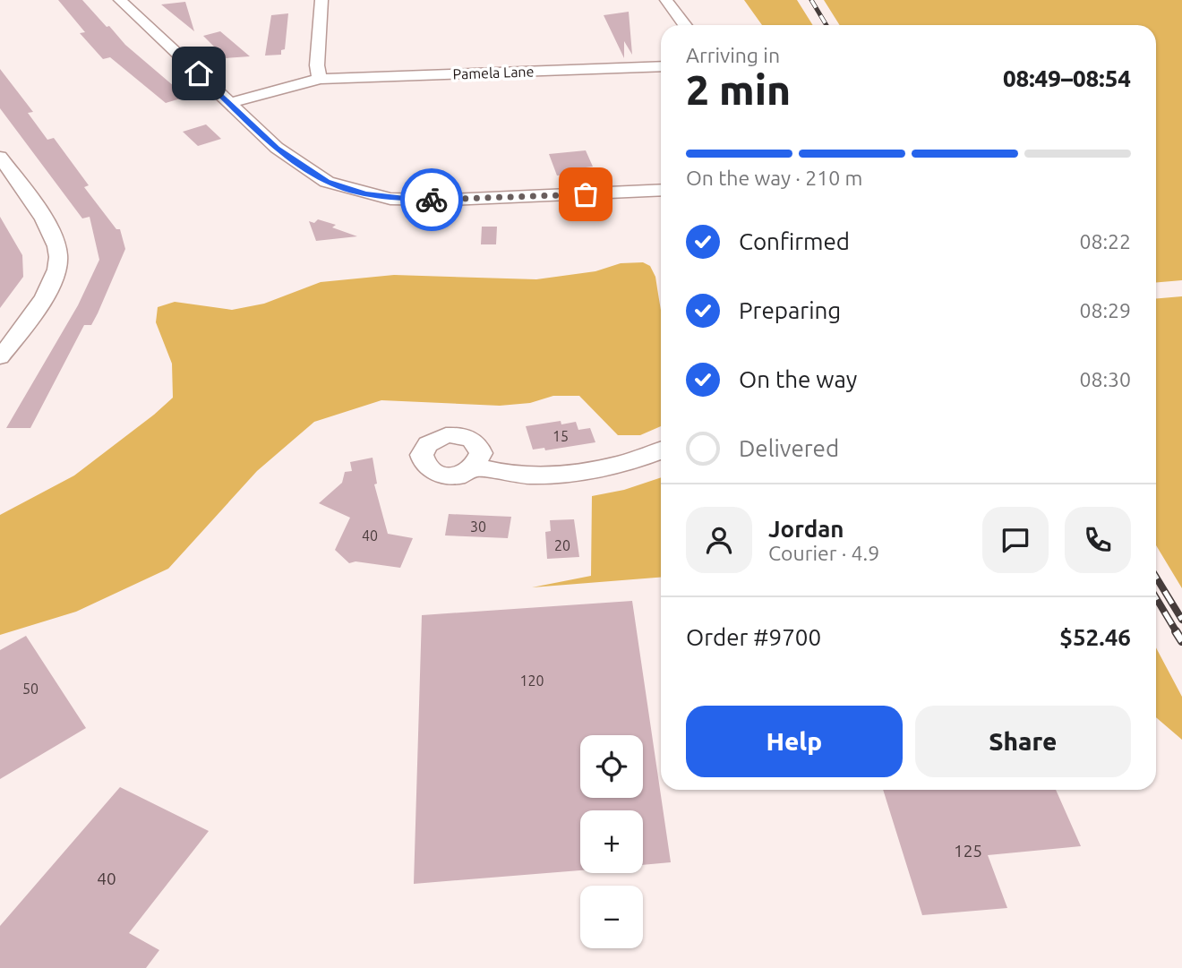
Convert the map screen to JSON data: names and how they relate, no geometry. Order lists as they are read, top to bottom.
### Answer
{
  "streets": {
    "street": ["Pamela Lane"]
  },
  "house_numbers": [
    "15",
    "30",
    "40",
    "20",
    "120",
    "50",
    "125",
    "40"
  ],
  "page": {
    "heading": ["2 min", "Arriving in", "08:49–08:54"],
    "panel": [
      "Jordan",
      "Courier · 4.9",
      "Order #9700",
      "$52.46"
    ],
    "bar": "On the way · 210 m",
    "list": [
      ["Confirmed", "08:22"],
      ["Preparing", "08:29"],
      ["On the way", "08:30"],
      "Delivered"
    ],
    "buttons": ["Help", "Share"],
    "map_buttons": ["+", "−"]
  }
}
